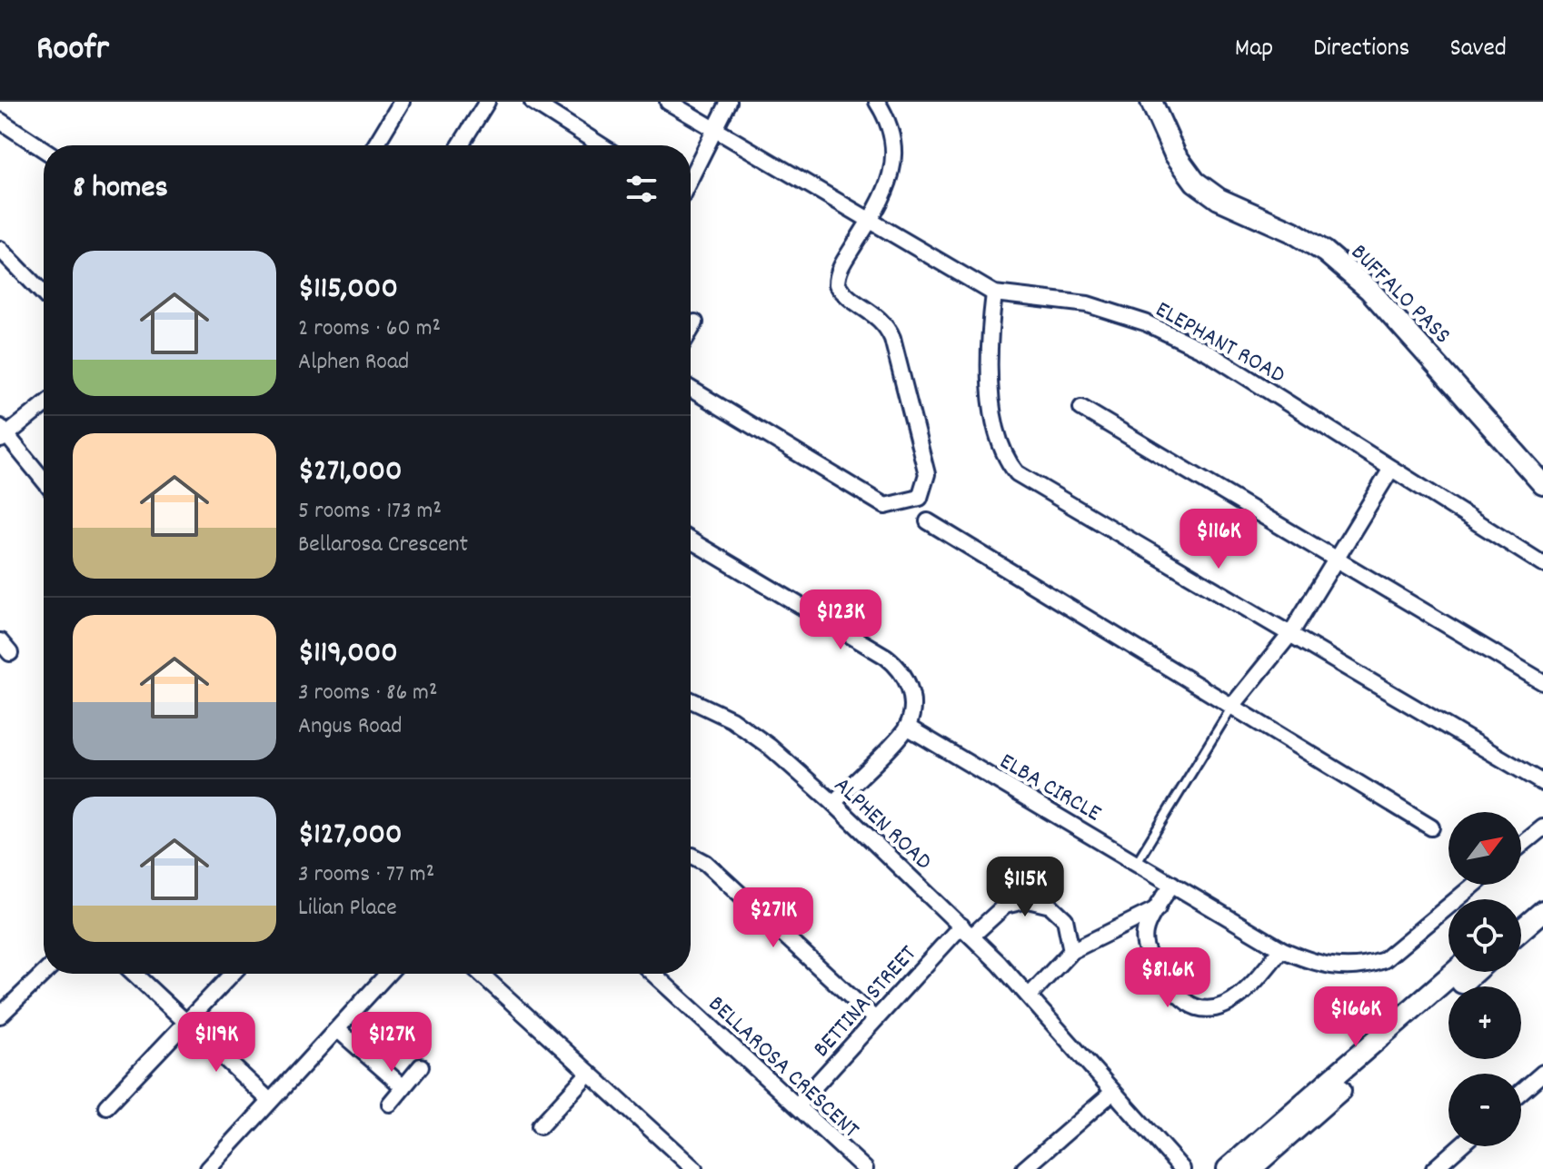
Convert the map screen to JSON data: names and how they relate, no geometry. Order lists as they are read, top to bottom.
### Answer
{
  "streets": {
    "main road": ["BUFFALO PASS"],
    "street": [
      "ELEPHANT ROAD",
      "ELBA CIRCLE",
      "ALPHEN ROAD",
      "BETTINA STREET",
      "BELLAROSA CRESCENT"
    ]
  },
  "crossings": [
    ["ALPHEN ROAD", "BETTINA STREET"],
    ["BETTINA STREET", "BELLAROSA CRESCENT"]
  ],
  "north": "top right",
  "page": {
    "header": "Roofr",
    "nav": ["Map", "Directions", "Saved"],
    "heading": "8 homes",
    "list": [
      {
        "name": "$115,000",
        "note": "2 rooms · 60 m² · Alphen Road"
      },
      {
        "name": "$271,000",
        "note": "5 rooms · 173 m² · Bellarosa Crescent"
      },
      {
        "name": "$119,000",
        "note": "3 rooms · 86 m² · Angus Road"
      },
      {
        "name": "$127,000",
        "note": "3 rooms · 77 m² · Lilian Place"
      }
    ],
    "price": [
      "$116K",
      "$123K",
      "$115K",
      "$271K",
      "$81.6K",
      "$166K",
      "$119K",
      "$127K"
    ],
    "map_buttons": ["+", "−"]
  }
}
